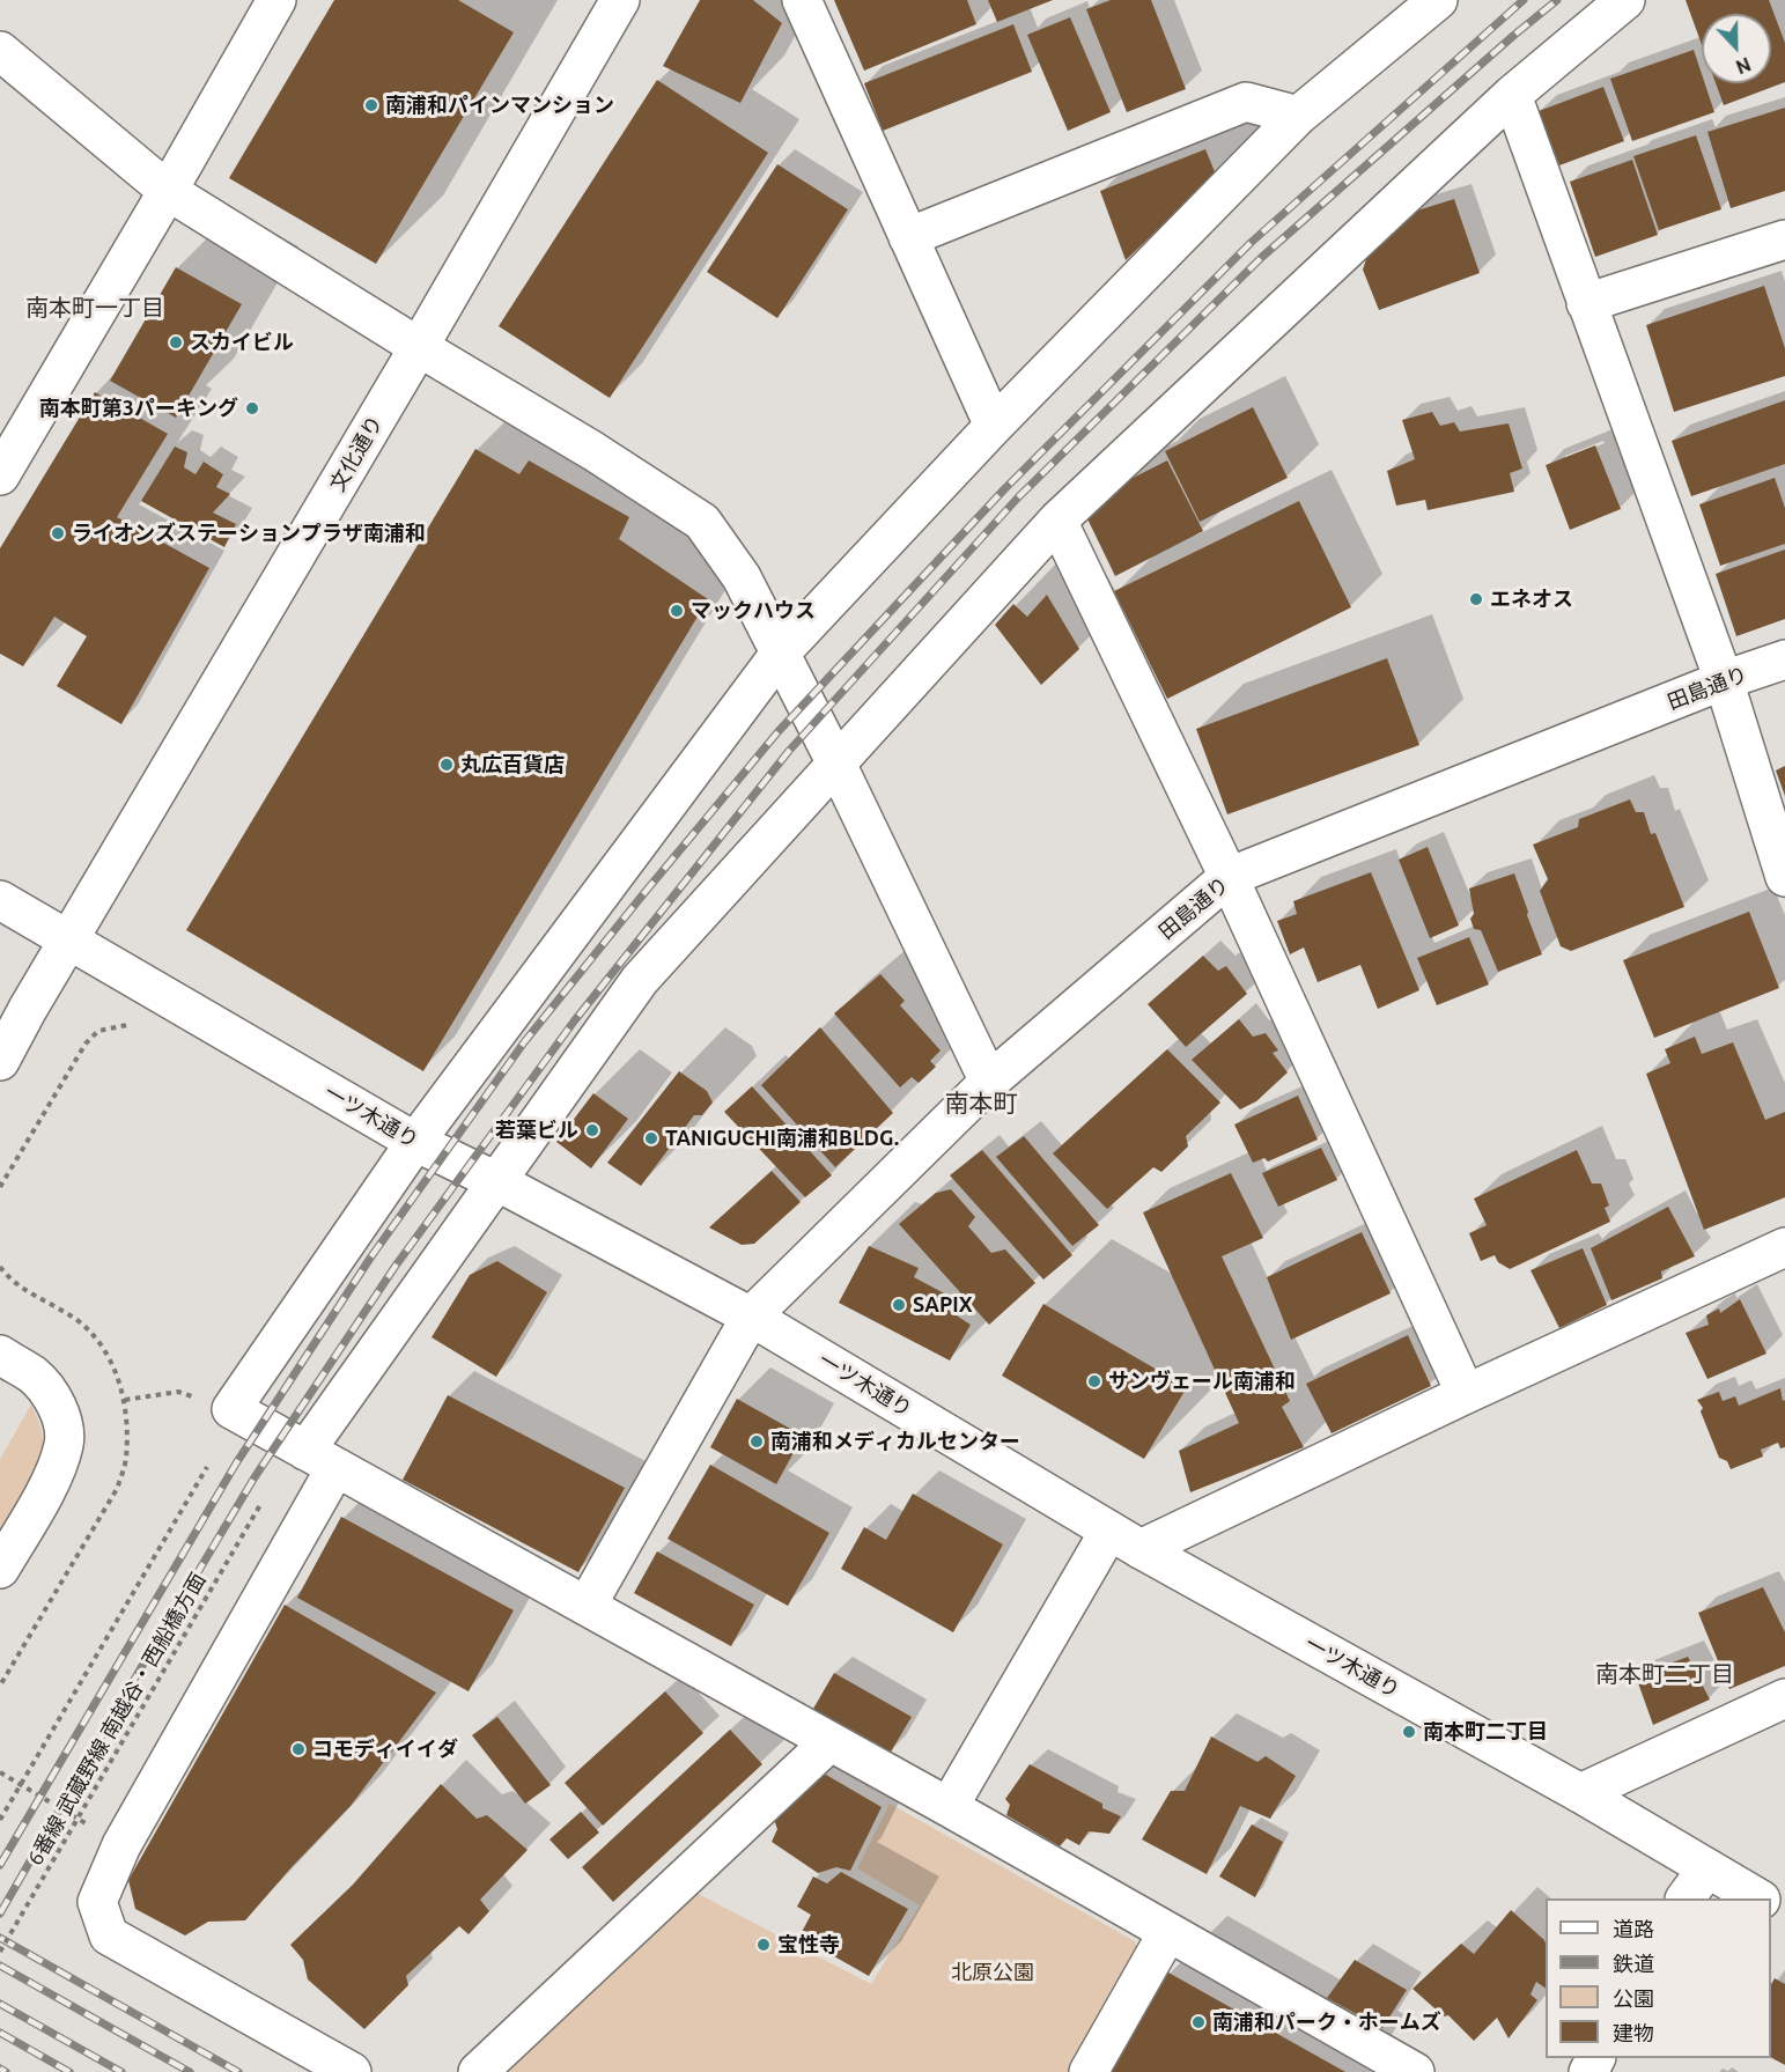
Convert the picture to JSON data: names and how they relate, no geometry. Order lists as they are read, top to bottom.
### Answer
{
  "streets": {
    "street": ["文化通り", "田島通り", "一ツ木通り"],
    "path": ["6番線 武蔵野線 南越谷・西船橋方面"]
  },
  "crossings": [
    ["文化通り", "一ツ木通り"],
    ["田島通り", "一ツ木通り"]
  ],
  "districts": ["南本町一丁目", "南本町", "南本町二丁目"],
  "parks": ["北原公園"],
  "places": [
    "南浦和パインマンション",
    "スカイビル",
    "南本町第3パーキング",
    "ライオンズステーションプラザ南浦和",
    "エネオス",
    "マックハウス",
    "丸広百貨店",
    "若葉ビル",
    "TANIGUCHI南浦和BLDG.",
    "SAPIX",
    "サンヴェール南浦和",
    "南浦和メディカルセンター",
    "南本町二丁目",
    "コモディイイダ",
    "宝性寺",
    "南浦和パーク・ホームズ"
  ],
  "legend": [
    "道路",
    "鉄道",
    "公園",
    "建物"
  ],
  "north": "bottom"
}
